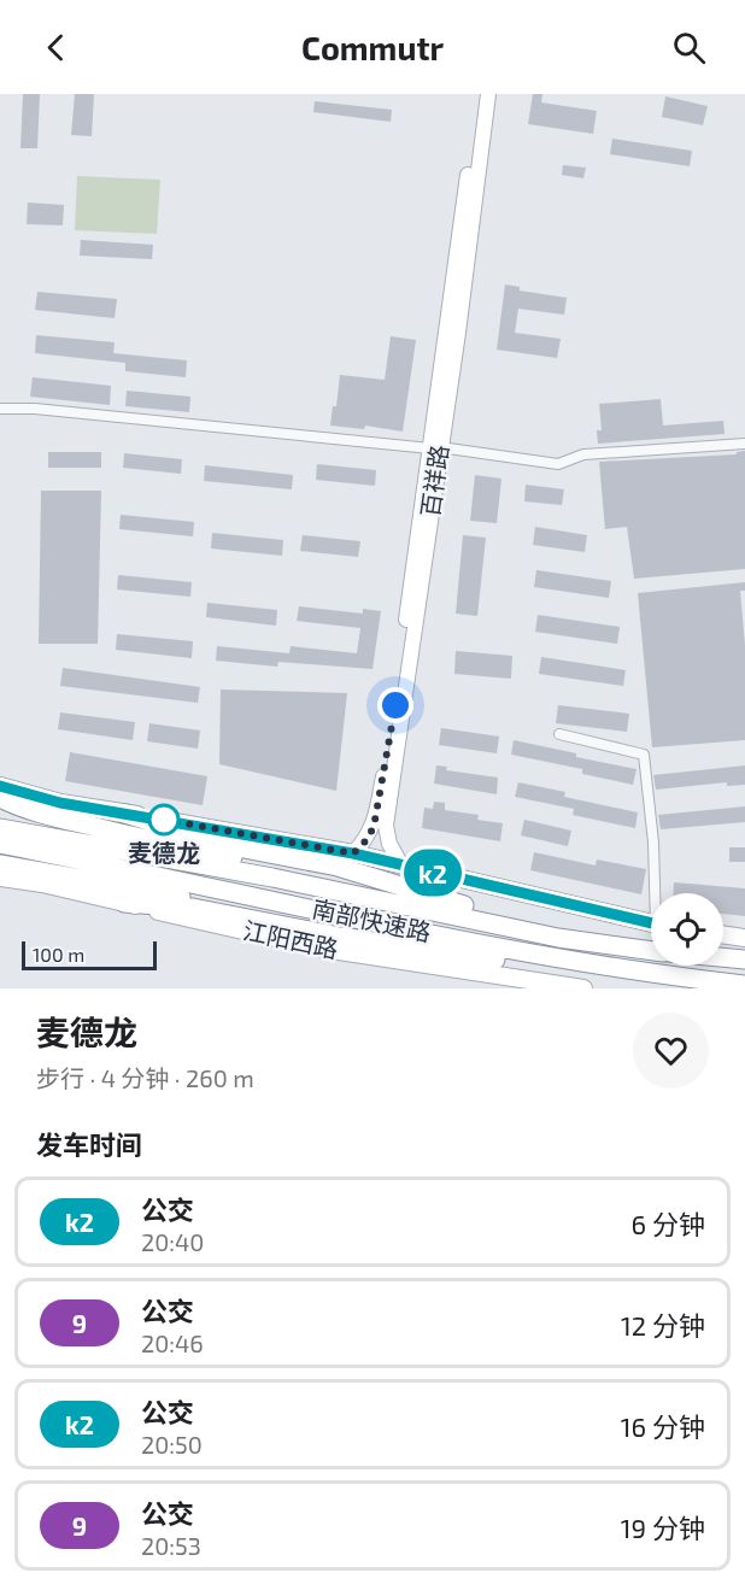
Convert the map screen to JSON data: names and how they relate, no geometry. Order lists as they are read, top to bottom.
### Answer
{
  "streets": {
    "highway": ["南部快速路"],
    "main road": ["江阳西路"],
    "street": ["百祥路"]
  },
  "places": ["麦德龙"],
  "lines": ["bus line k2"],
  "scale_bar": "100 m",
  "page": {
    "header": "Commutr",
    "on_map": "k2",
    "scale": "100 m",
    "heading": [
      ["麦德龙", "步行 · 4 分钟 · 260 m"],
      "发车时间"
    ],
    "list": [
      {
        "mark": "k2",
        "name": "公交",
        "note": "20:40",
        "value": "6 分钟"
      },
      {
        "mark": "9",
        "name": "公交",
        "note": "20:46",
        "value": "12 分钟"
      },
      {
        "mark": "k2",
        "name": "公交",
        "note": "20:50",
        "value": "16 分钟"
      },
      {
        "mark": "9",
        "name": "公交",
        "note": "20:53",
        "value": "19 分钟"
      }
    ]
  }
}
